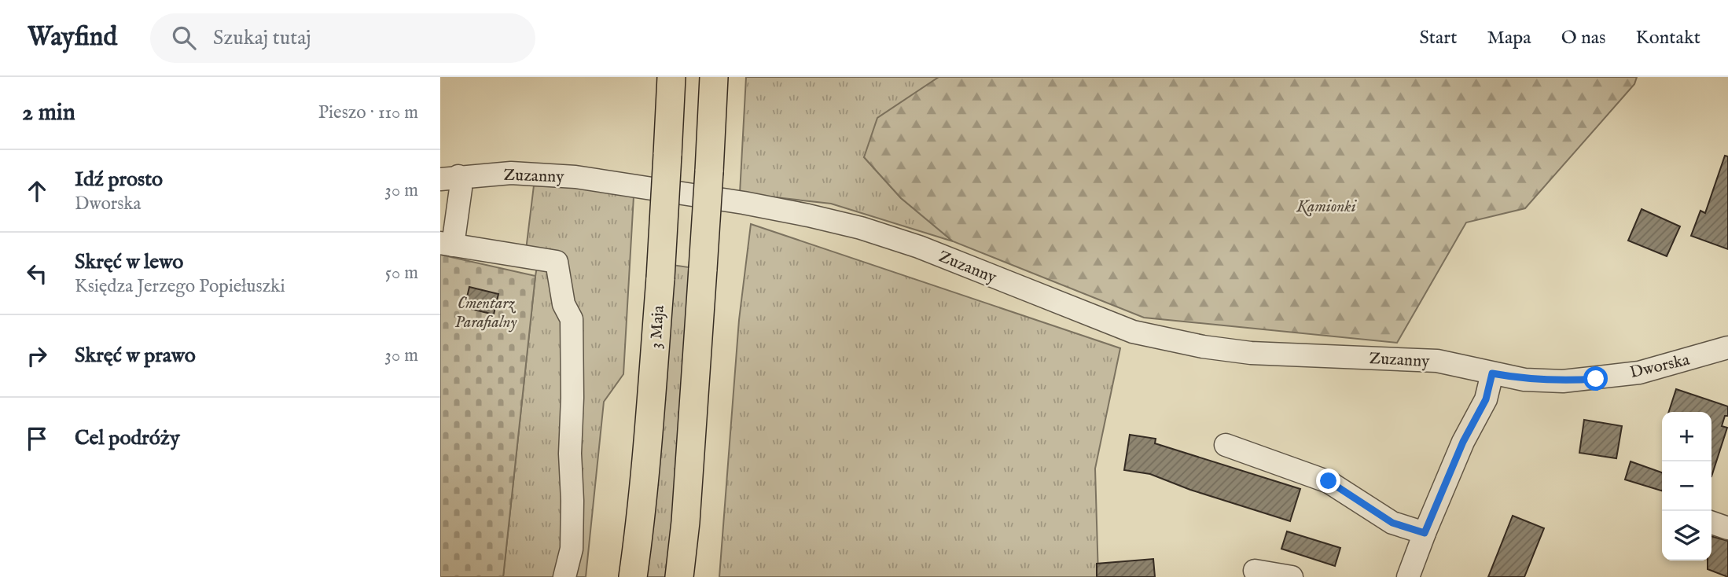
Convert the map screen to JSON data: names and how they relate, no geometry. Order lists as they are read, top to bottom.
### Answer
{
  "streets": {
    "main road": ["3 Maja"],
    "street": ["Zuzanny", "Dworska"]
  },
  "crossings": [
    ["Zuzanny", "Dworska"]
  ],
  "parks": ["Kamionki", "Cmentarz Parafialny"],
  "page": {
    "header": "Wayfind",
    "search": "Szukaj tutaj",
    "nav": [
      "Start",
      "Mapa",
      "O nas",
      "Kontakt"
    ],
    "heading": ["2 min", "Pieszo · 110 m"],
    "list": [
      ["Idź prosto", "Dworska", "30 m"],
      ["Skręć w lewo", "Księdza Jerzego Popiełuszki", "50 m"],
      ["Skręć w prawo", "30 m"],
      "Cel podróży"
    ],
    "map_buttons": ["+", "−"]
  }
}
